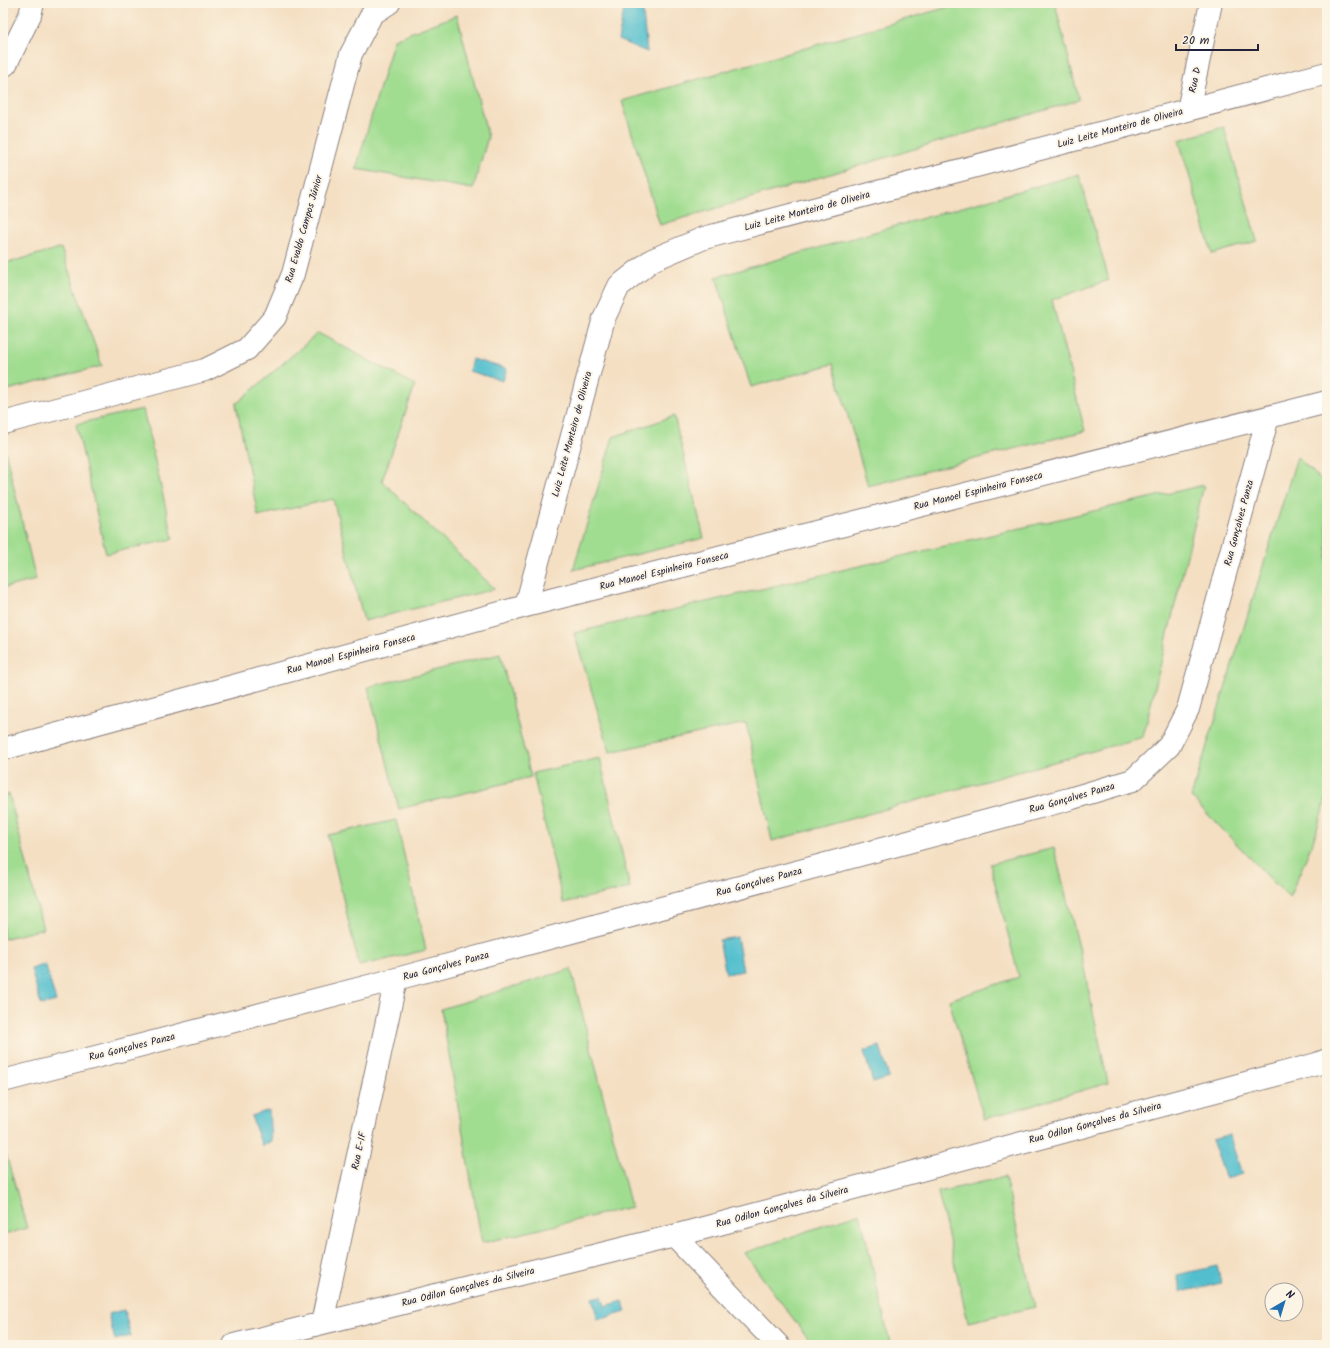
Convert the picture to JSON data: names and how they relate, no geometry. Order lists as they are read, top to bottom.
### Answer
{
  "streets": {
    "street": [
      "Rua D",
      "Luiz Leite Monteiro de Oliveira",
      "Rua Evaldo Campos Júnior",
      "Rua Manoel Espinheira Fonseca",
      "Rua Gonçalves Panza",
      "Rua Odilon Gonçalves da Silveira",
      "Rua E-1F"
    ]
  },
  "crossings": [
    ["Rua D", "Luiz Leite Monteiro de Oliveira"],
    ["Luiz Leite Monteiro de Oliveira", "Rua Manoel Espinheira Fonseca"],
    ["Rua Manoel Espinheira Fonseca", "Rua Gonçalves Panza"],
    ["Rua Gonçalves Panza", "Rua E-1F"],
    ["Rua Odilon Gonçalves da Silveira", "Rua E-1F"]
  ],
  "scale_bar": "20 m",
  "north": "top right"
}
